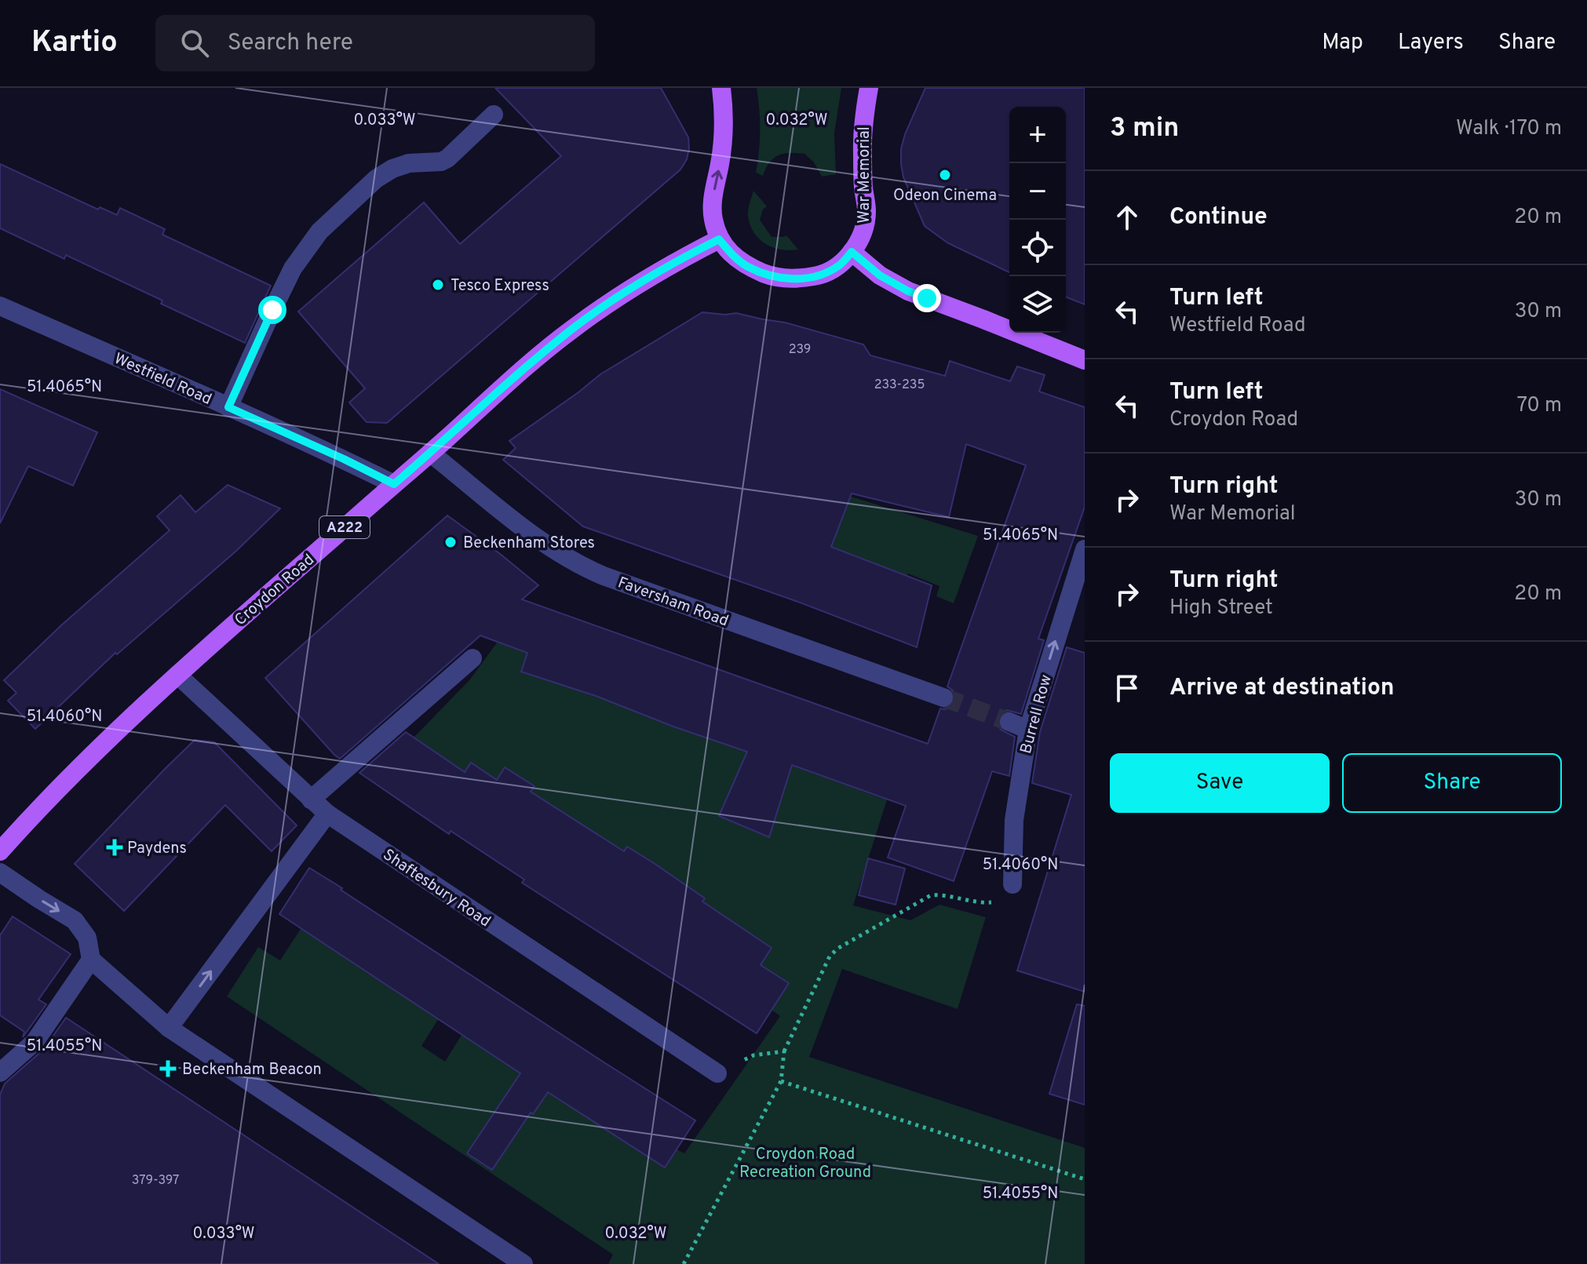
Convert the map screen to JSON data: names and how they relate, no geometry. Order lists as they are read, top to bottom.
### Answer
{
  "streets": {
    "main road": ["War Memorial", "A222", "Croydon Road"],
    "street": [
      "Westfield Road",
      "Faversham Road",
      "Burrell Row",
      "Shaftesbury Road"
    ]
  },
  "crossings": [
    ["War Memorial", "Croydon Road"],
    ["Westfield Road", "Croydon Road"],
    ["Croydon Road", "Faversham Road"],
    ["Croydon Road", "Shaftesbury Road"]
  ],
  "one_way": ["Burrell Row"],
  "parks": ["Croydon Road Recreation Ground"],
  "places": {
    "other": ["Odeon Cinema", "Tesco Express", "Beckenham Stores"],
    "health": ["Paydens", "Beckenham Beacon"]
  },
  "house_numbers": ["239", "233-235", "379-397"],
  "page": {
    "header": "Kartio",
    "search": "Search here",
    "nav": ["Map", "Layers", "Share"],
    "heading": ["3 min", "Walk · 170 m"],
    "map_buttons": ["+", "−"],
    "list": [
      ["Continue", "20 m"],
      ["Turn left", "Westfield Road", "30 m"],
      ["Turn left", "Croydon Road", "70 m"],
      ["Turn right", "War Memorial", "30 m"],
      ["Turn right", "High Street", "20 m"],
      "Arrive at destination"
    ],
    "buttons": ["Save", "Share"]
  },
  "coordinates": [
    "0.033°W",
    "0.032°W",
    "51.4065°N",
    "51.4060°N",
    "51.4055°N"
  ]
}
